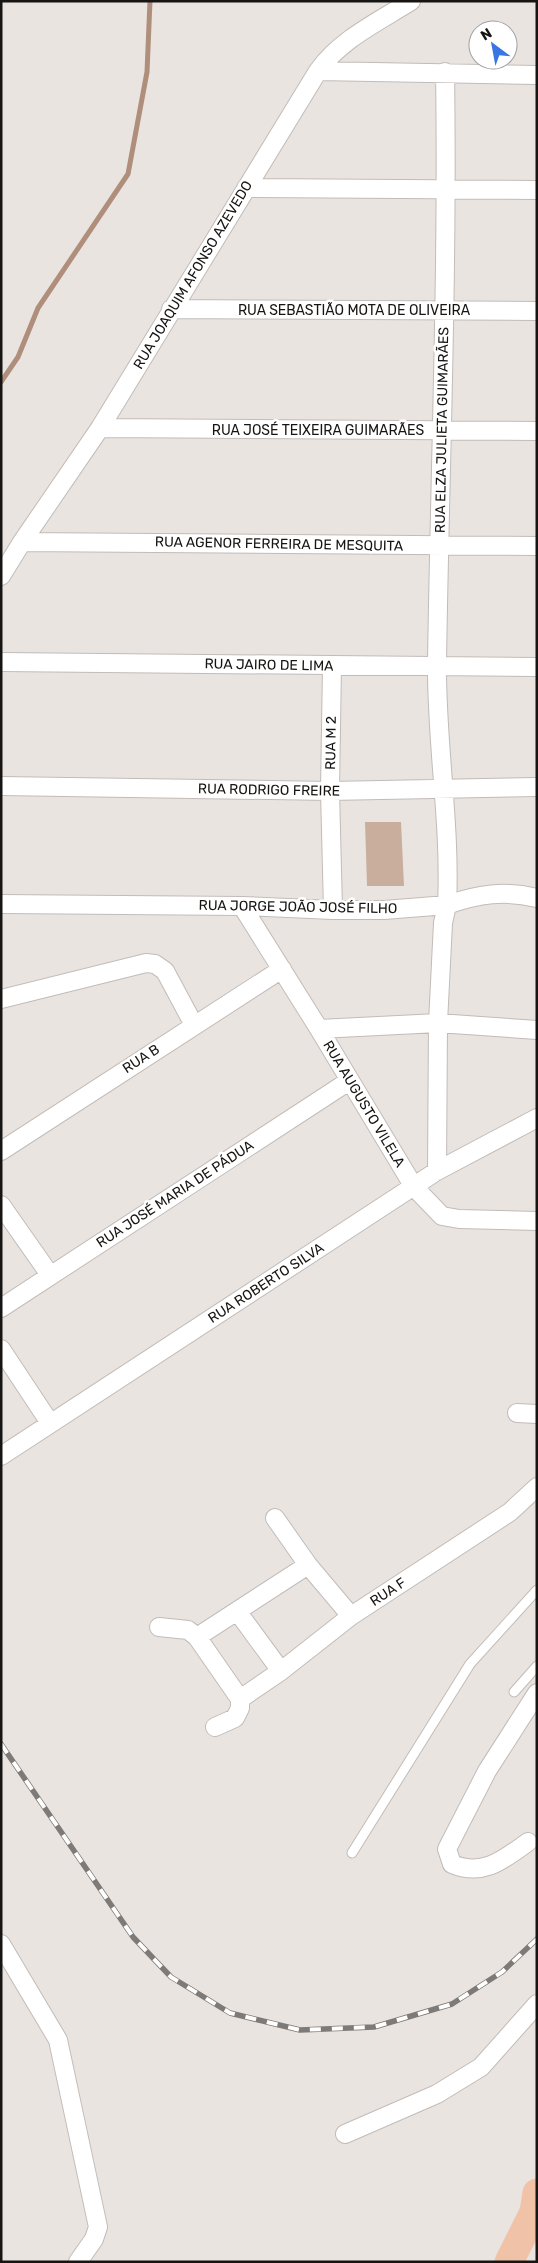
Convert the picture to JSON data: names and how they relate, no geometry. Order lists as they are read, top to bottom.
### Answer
{
  "streets": {
    "street": [
      "RUA JOAQUIM AFONSO AZEVEDO",
      "RUA SEBASTIÃO MOTA DE OLIVEIRA",
      "RUA JOSÉ TEIXEIRA GUIMARÃES",
      "RUA ELZA JULIETA GUIMARÃES",
      "RUA AGENOR FERREIRA DE MESQUITA",
      "RUA JAIRO DE LIMA",
      "RUA M 2",
      "RUA RODRIGO FREIRE",
      "RUA JORGE JOÃO JOSÉ FILHO",
      "RUA B",
      "RUA AUGUSTO VILELA",
      "RUA JOSÉ MARIA DE PÁDUA",
      "RUA ROBERTO SILVA",
      "RUA F"
    ]
  },
  "crossings": [
    ["RUA JOAQUIM AFONSO AZEVEDO", "RUA SEBASTIÃO MOTA DE OLIVEIRA"],
    ["RUA JOAQUIM AFONSO AZEVEDO", "RUA JOSÉ TEIXEIRA GUIMARÃES"],
    ["RUA JOAQUIM AFONSO AZEVEDO", "RUA AGENOR FERREIRA DE MESQUITA"],
    ["RUA SEBASTIÃO MOTA DE OLIVEIRA", "RUA ELZA JULIETA GUIMARÃES"],
    ["RUA JOSÉ TEIXEIRA GUIMARÃES", "RUA ELZA JULIETA GUIMARÃES"],
    ["RUA ELZA JULIETA GUIMARÃES", "RUA AGENOR FERREIRA DE MESQUITA"],
    ["RUA ELZA JULIETA GUIMARÃES", "RUA JAIRO DE LIMA"],
    ["RUA ELZA JULIETA GUIMARÃES", "RUA RODRIGO FREIRE"],
    ["RUA ELZA JULIETA GUIMARÃES", "RUA JORGE JOÃO JOSÉ FILHO"],
    ["RUA JAIRO DE LIMA", "RUA M 2"],
    ["RUA M 2", "RUA RODRIGO FREIRE"],
    ["RUA M 2", "RUA JORGE JOÃO JOSÉ FILHO"],
    ["RUA JORGE JOÃO JOSÉ FILHO", "RUA AUGUSTO VILELA"],
    ["RUA B", "RUA AUGUSTO VILELA"],
    ["RUA AUGUSTO VILELA", "RUA JOSÉ MARIA DE PÁDUA"],
    ["RUA AUGUSTO VILELA", "RUA ROBERTO SILVA"]
  ],
  "north": "top left"
}
